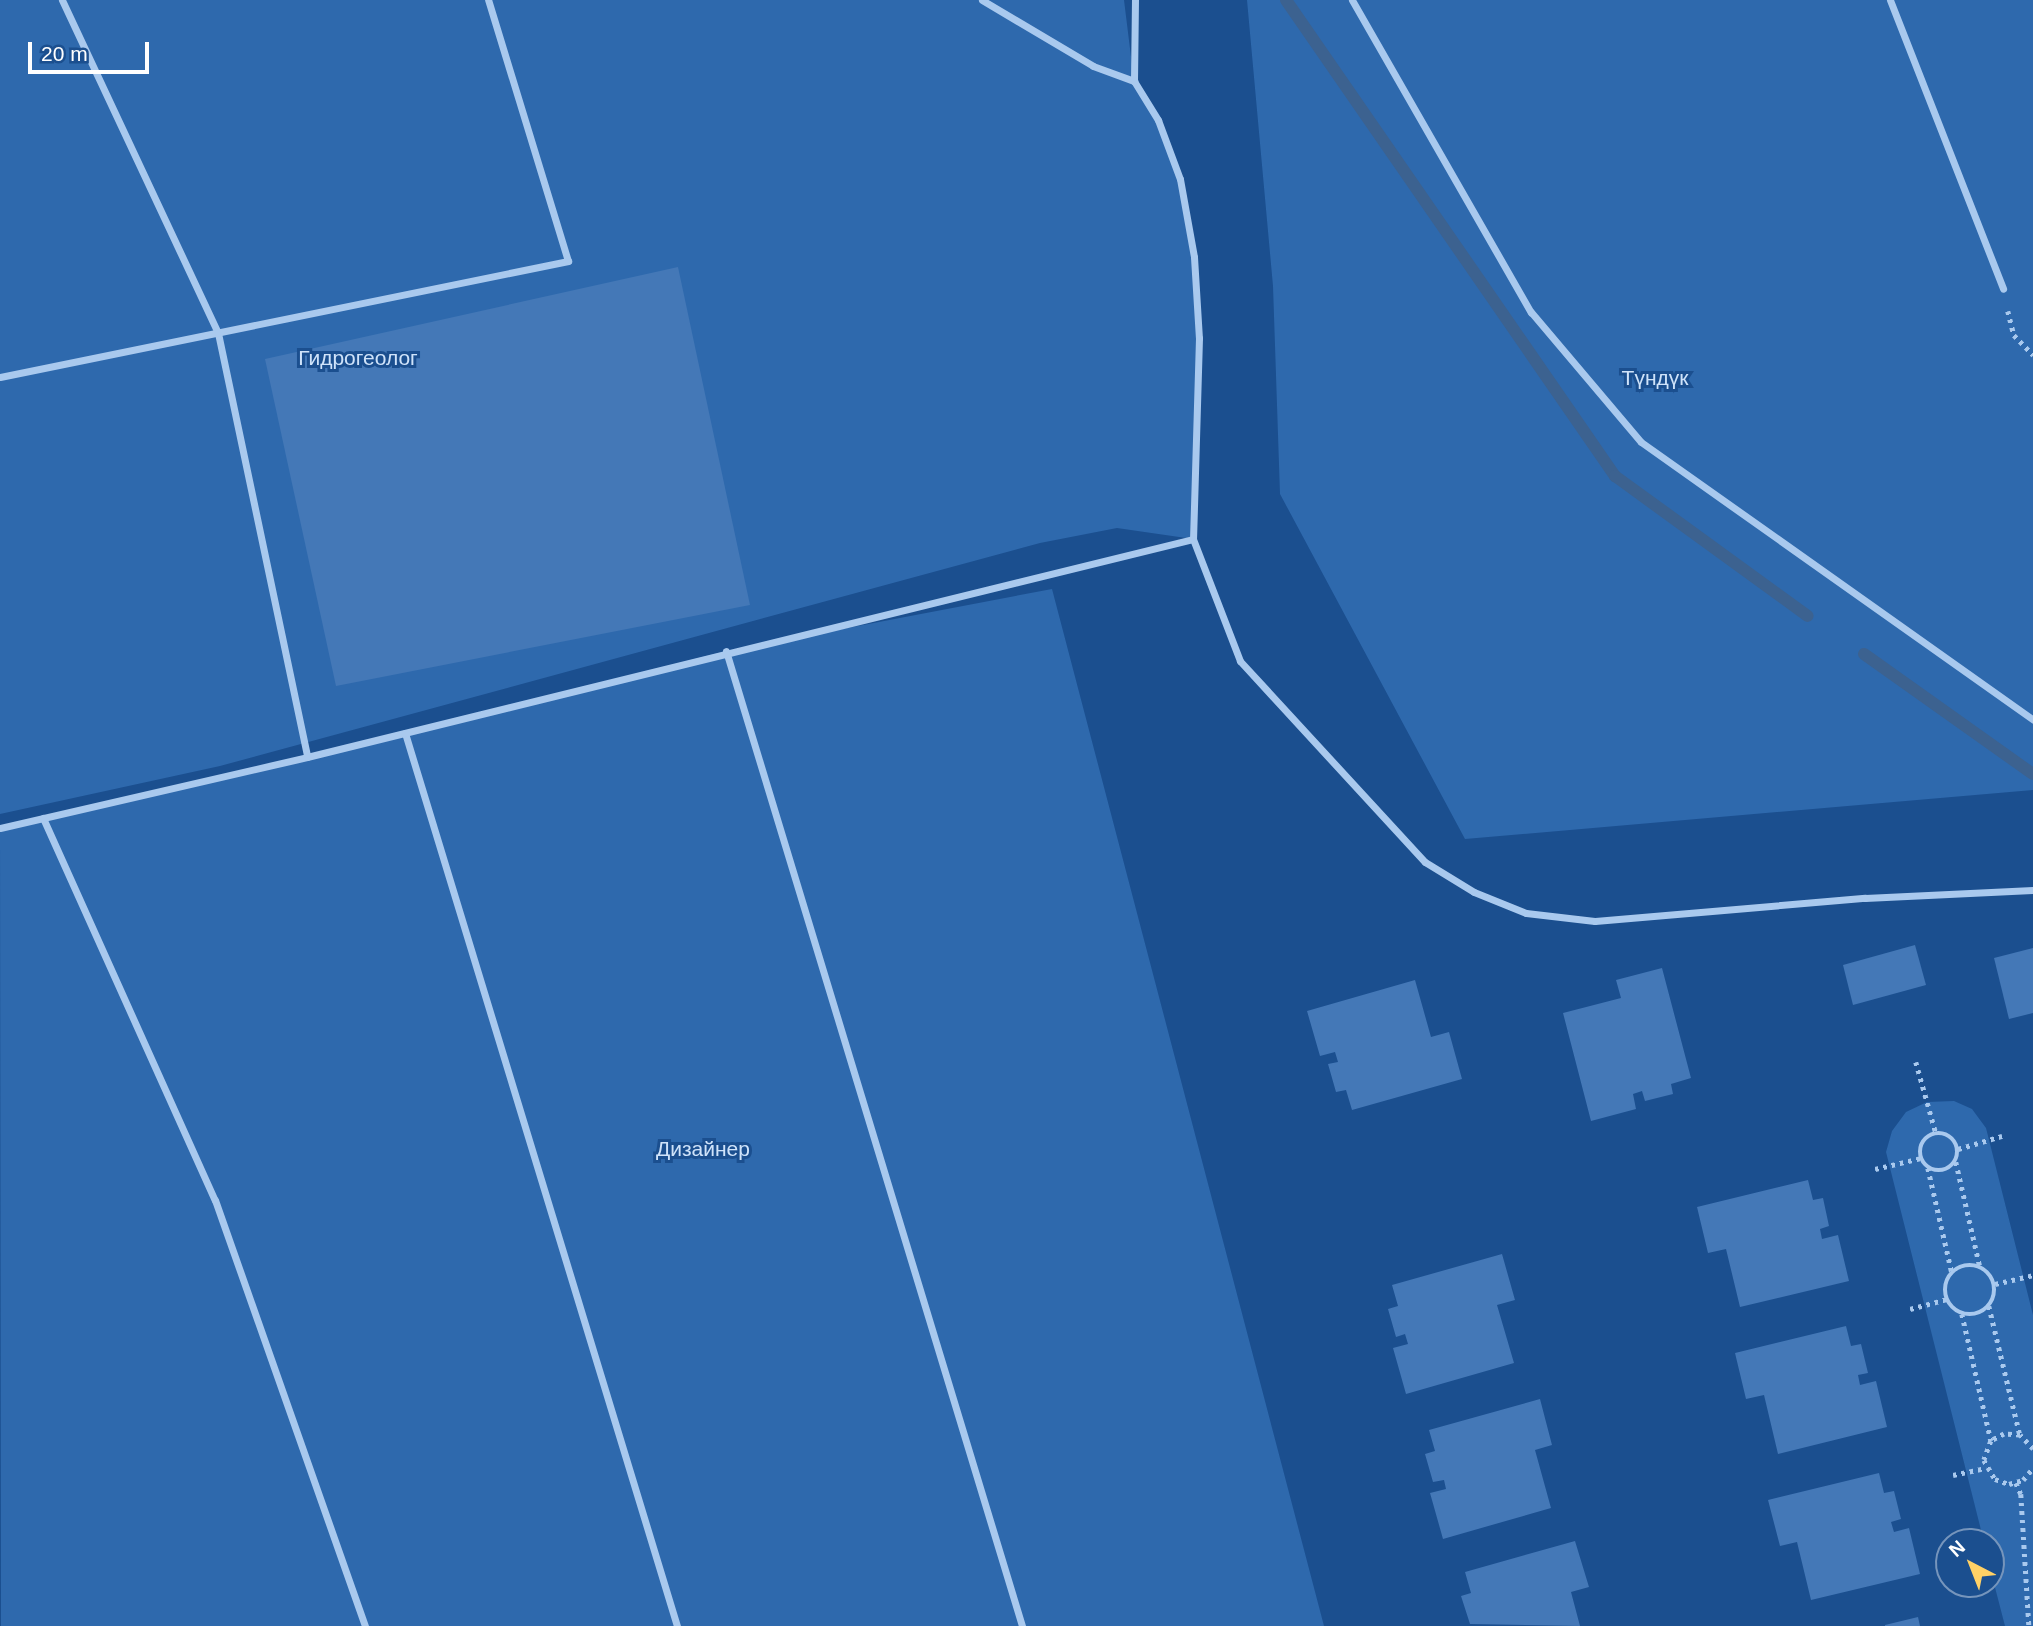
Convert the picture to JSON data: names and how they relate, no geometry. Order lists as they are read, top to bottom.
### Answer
{
  "parks": ["Гидрогеолог", "Түндүк", "Дизайнер"],
  "scale_bar": "20 m",
  "north": "top left"
}
